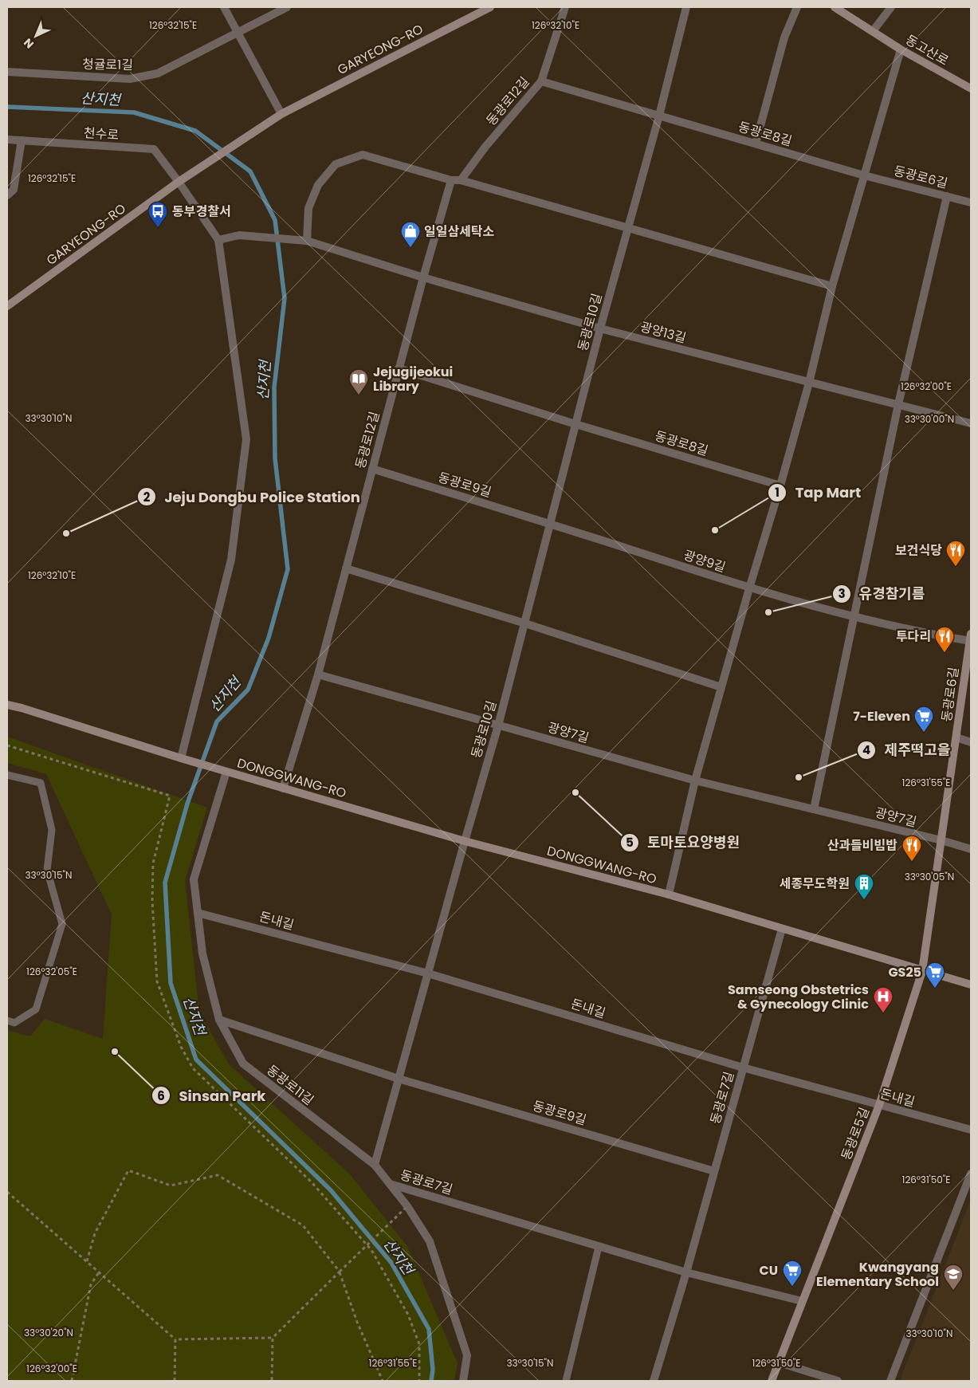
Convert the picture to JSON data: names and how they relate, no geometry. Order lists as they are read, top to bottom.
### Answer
{
  "streets": {
    "main road": [
      "GARYEONG-RO",
      "동고산로",
      "동광로6길",
      "DONGGWANG-RO",
      "동광로5길"
    ],
    "street": [
      "청귤로1길",
      "동광로12길",
      "천수로",
      "동광로8길",
      "동광로10길",
      "광양13길",
      "동광로9길",
      "광양9길",
      "광양7길",
      "돈내길",
      "동광로11길",
      "동광로7길"
    ]
  },
  "crossings": [
    ["GARYEONG-RO", "천수로"],
    ["동광로12길", "광양13길"],
    ["동광로12길", "동광로9길"],
    ["동광로12길", "광양7길"],
    ["동광로12길", "DONGGWANG-RO"],
    ["천수로", "광양13길"],
    ["동광로8길", "동광로6길"],
    ["동광로8길", "동광로10길"],
    ["동광로6길", "광양9길"],
    ["동광로6길", "광양7길"],
    ["동광로6길", "DONGGWANG-RO"],
    ["동광로6길", "동광로5길"],
    ["동광로10길", "광양13길"],
    ["동광로10길", "동광로9길"],
    ["동광로10길", "광양9길"],
    ["동광로10길", "광양7길"],
    ["동광로10길", "DONGGWANG-RO"],
    ["동광로9길", "광양9길"],
    ["동광로9길", "동광로11길"],
    ["동광로9길", "동광로7길"],
    ["DONGGWANG-RO", "동광로11길"],
    ["DONGGWANG-RO", "동광로7길"],
    ["DONGGWANG-RO", "동광로5길"],
    ["돈내길", "동광로11길"],
    ["돈내길", "동광로7길"],
    ["돈내길", "동광로5길"],
    ["동광로11길", "동광로7길"]
  ],
  "water": ["산지천"],
  "places": {
    "bus stop": ["동부경찰서"],
    "shop": ["일일삼세탁소"],
    "library": ["Jejugijeokui Library"],
    "other": [
      "Tap Mart",
      "Jeju Dongbu Police Station",
      "유경참기름",
      "제주떡고을",
      "토마토요양병원",
      "Sinsan Park"
    ],
    "restaurant": ["보건식당", "투다리", "산과들비빔밥"],
    "supermarket": ["7-Eleven", "GS25", "CU"],
    "building": ["세종무도학원"],
    "hospital": ["Samseong Obstetrics & Gynecology Clinic"],
    "school or university": ["Kwangyang Elementary School"]
  },
  "north": "bottom left",
  "coordinates": [
    "126°32'15\"E",
    "126°32'10\"E",
    "126°32'00\"E",
    "33°30'10\"N",
    "33°30'00\"N",
    "126°31'55\"E",
    "33°30'15\"N",
    "33°30'05\"N",
    "126°32'05\"E",
    "126°31'50\"E",
    "33°30'20\"N"
  ]
}
